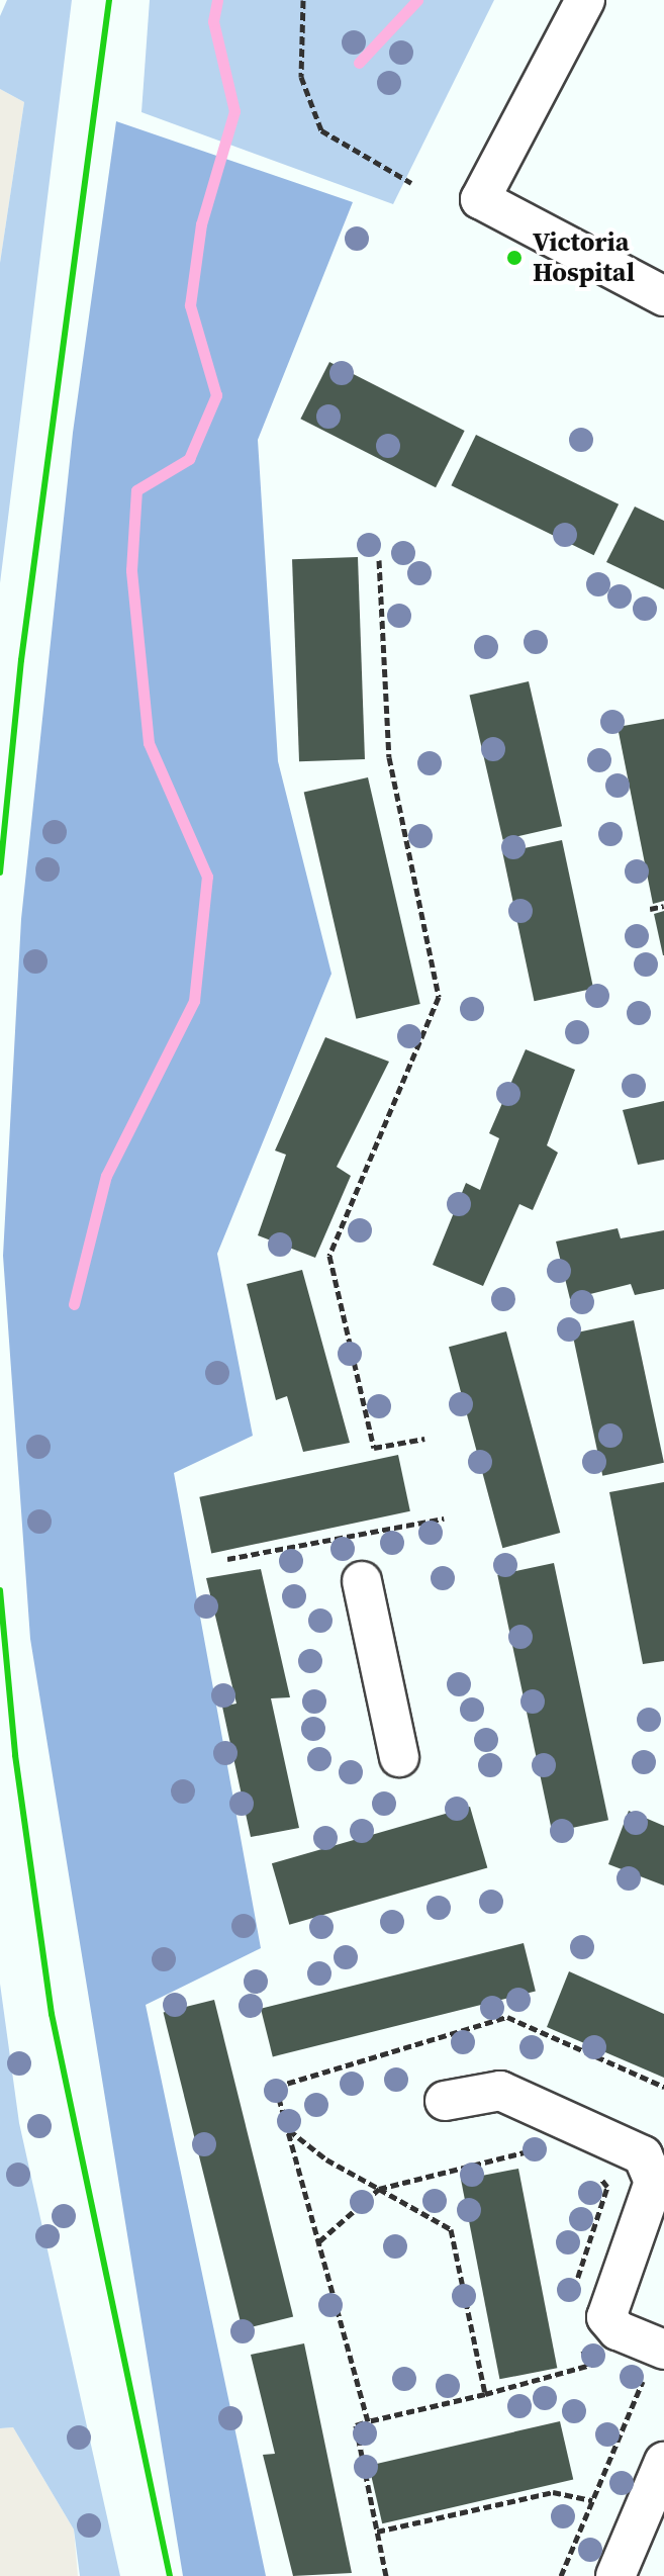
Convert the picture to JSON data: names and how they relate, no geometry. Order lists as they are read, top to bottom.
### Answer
{
  "places": ["Victoria Hospital"]
}
